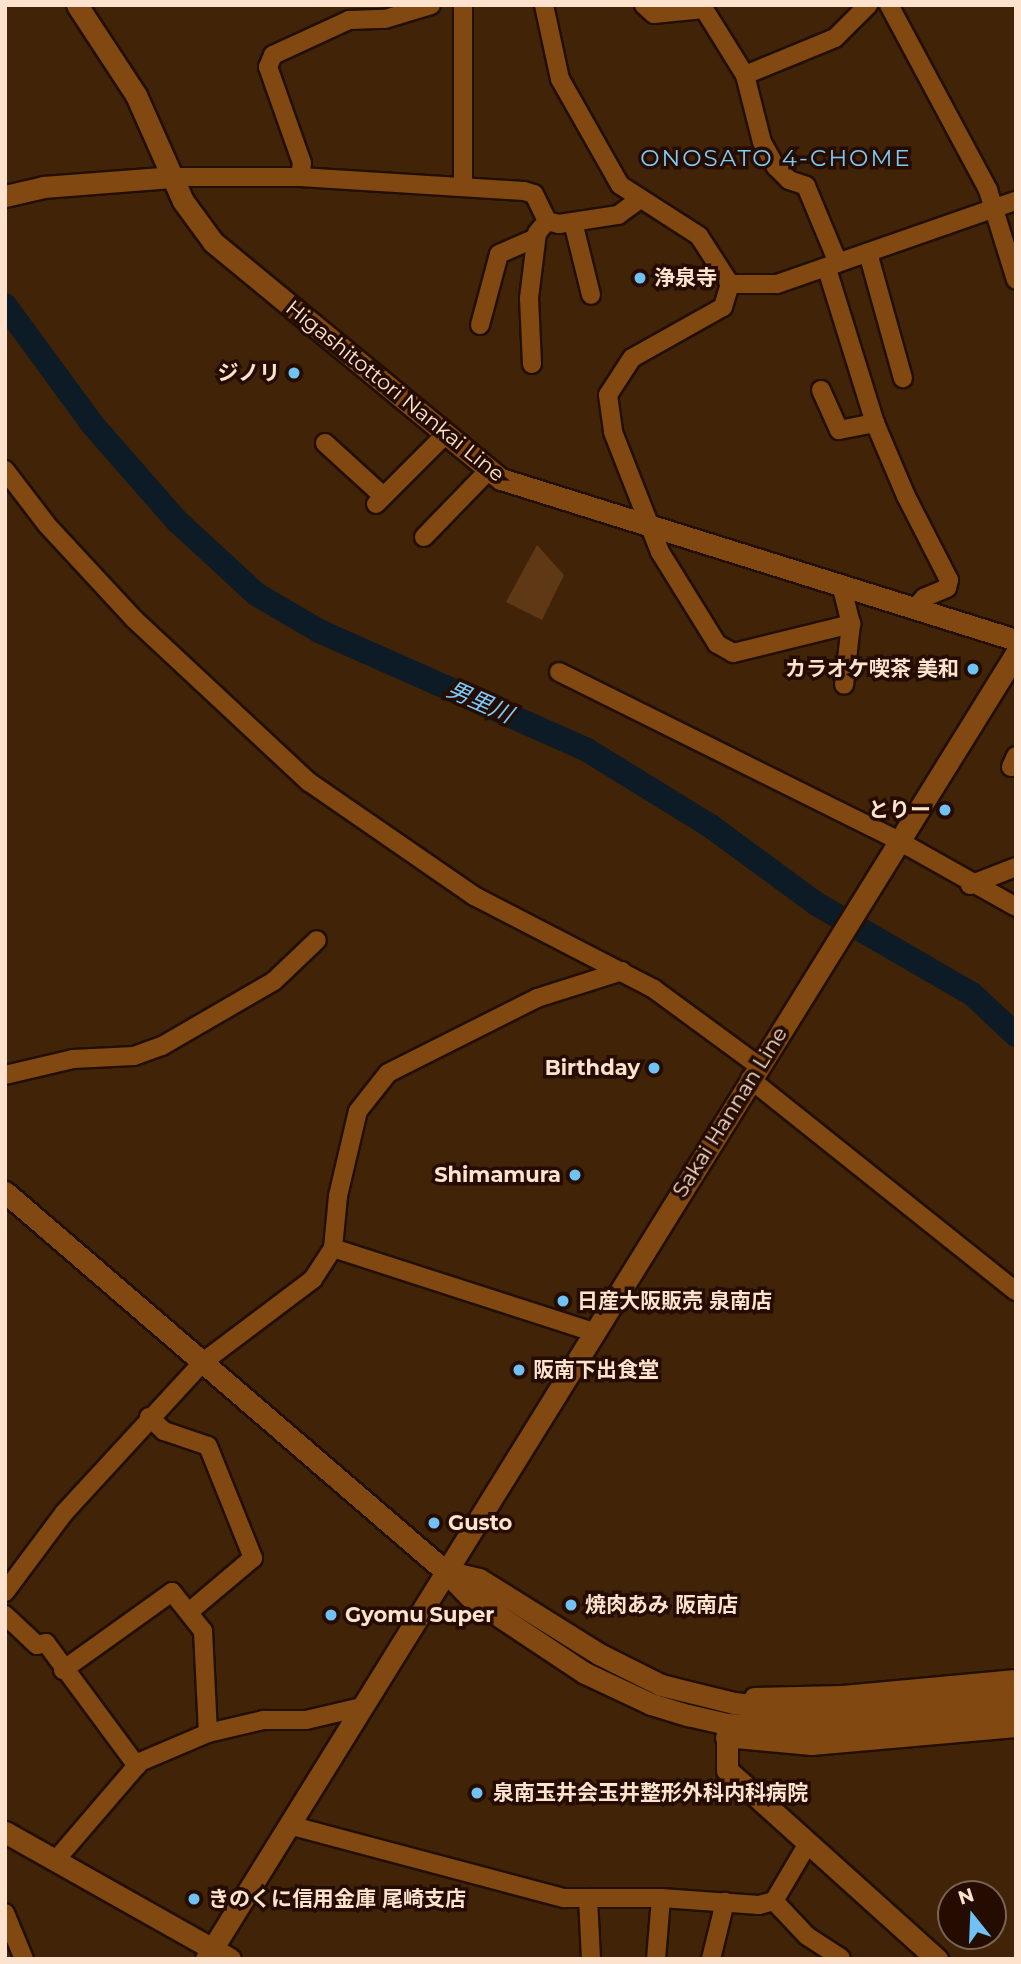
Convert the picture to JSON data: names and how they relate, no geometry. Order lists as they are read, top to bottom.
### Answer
{
  "streets": {
    "main road": ["Higashitottori Nankai Line", "Sakai Hannan Line"]
  },
  "districts": ["ONOSATO 4-CHOME"],
  "water": ["男里川"],
  "places": [
    "浄泉寺",
    "ジノリ",
    "カラオケ喫茶 美和",
    "とりー",
    "Birthday",
    "Shimamura",
    "日産大阪販売 泉南店",
    "阪南下出食堂",
    "Gusto",
    "焼肉あみ 阪南店",
    "Gyomu Super",
    "泉南玉井会玉井整形外科内科病院",
    "きのくに信用金庫 尾崎支店"
  ],
  "north": "top"
}
